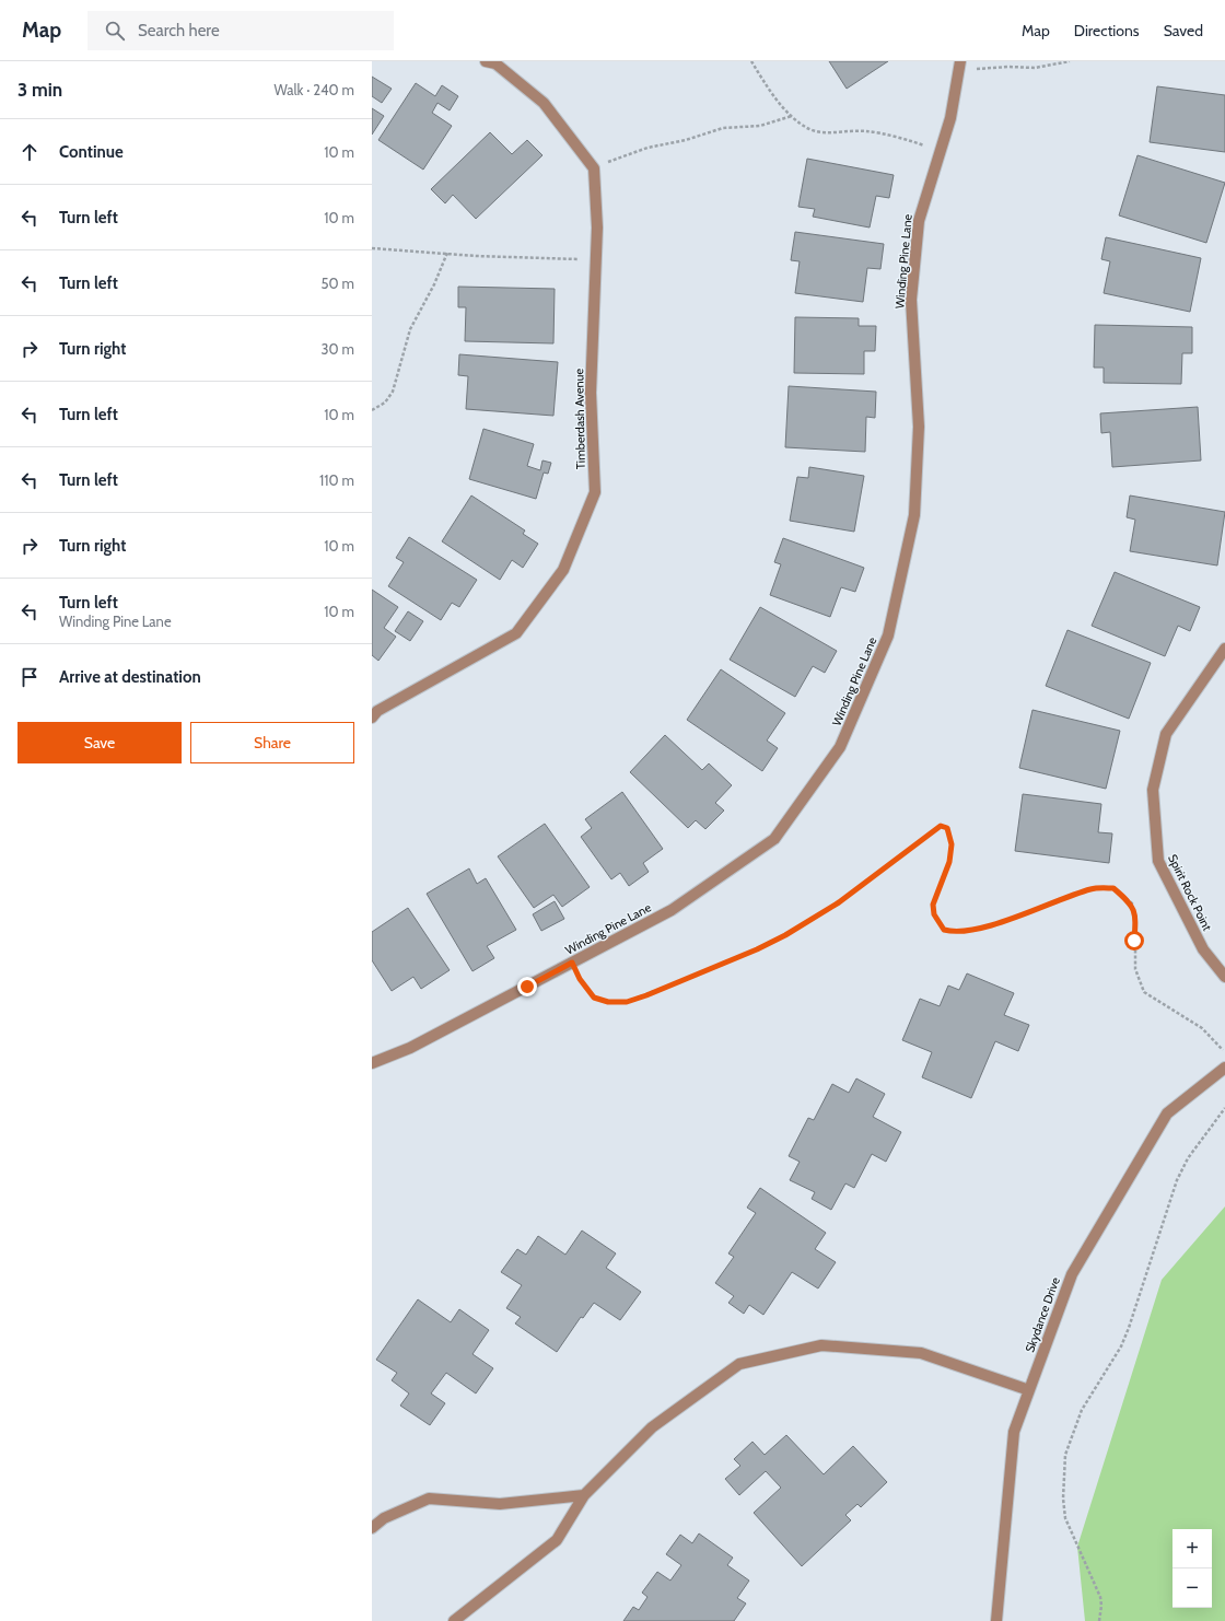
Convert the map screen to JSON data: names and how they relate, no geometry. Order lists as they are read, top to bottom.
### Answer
{
  "streets": {
    "street": [
      "Winding Pine Lane",
      "Timberdash Avenue",
      "Spirit Rock Point",
      "Skydance Drive"
    ]
  },
  "page": {
    "header": "Map",
    "search": "Search here",
    "nav": ["Map", "Directions", "Saved"],
    "heading": ["3 min", "Walk · 240 m"],
    "list": [
      ["Continue", "10 m"],
      ["Turn left", "10 m"],
      ["Turn left", "50 m"],
      ["Turn right", "30 m"],
      ["Turn left", "10 m"],
      ["Turn left", "110 m"],
      ["Turn right", "10 m"],
      ["Turn left", "Winding Pine Lane", "10 m"],
      "Arrive at destination"
    ],
    "buttons": ["Save", "Share"],
    "map_buttons": ["+", "−"]
  }
}
